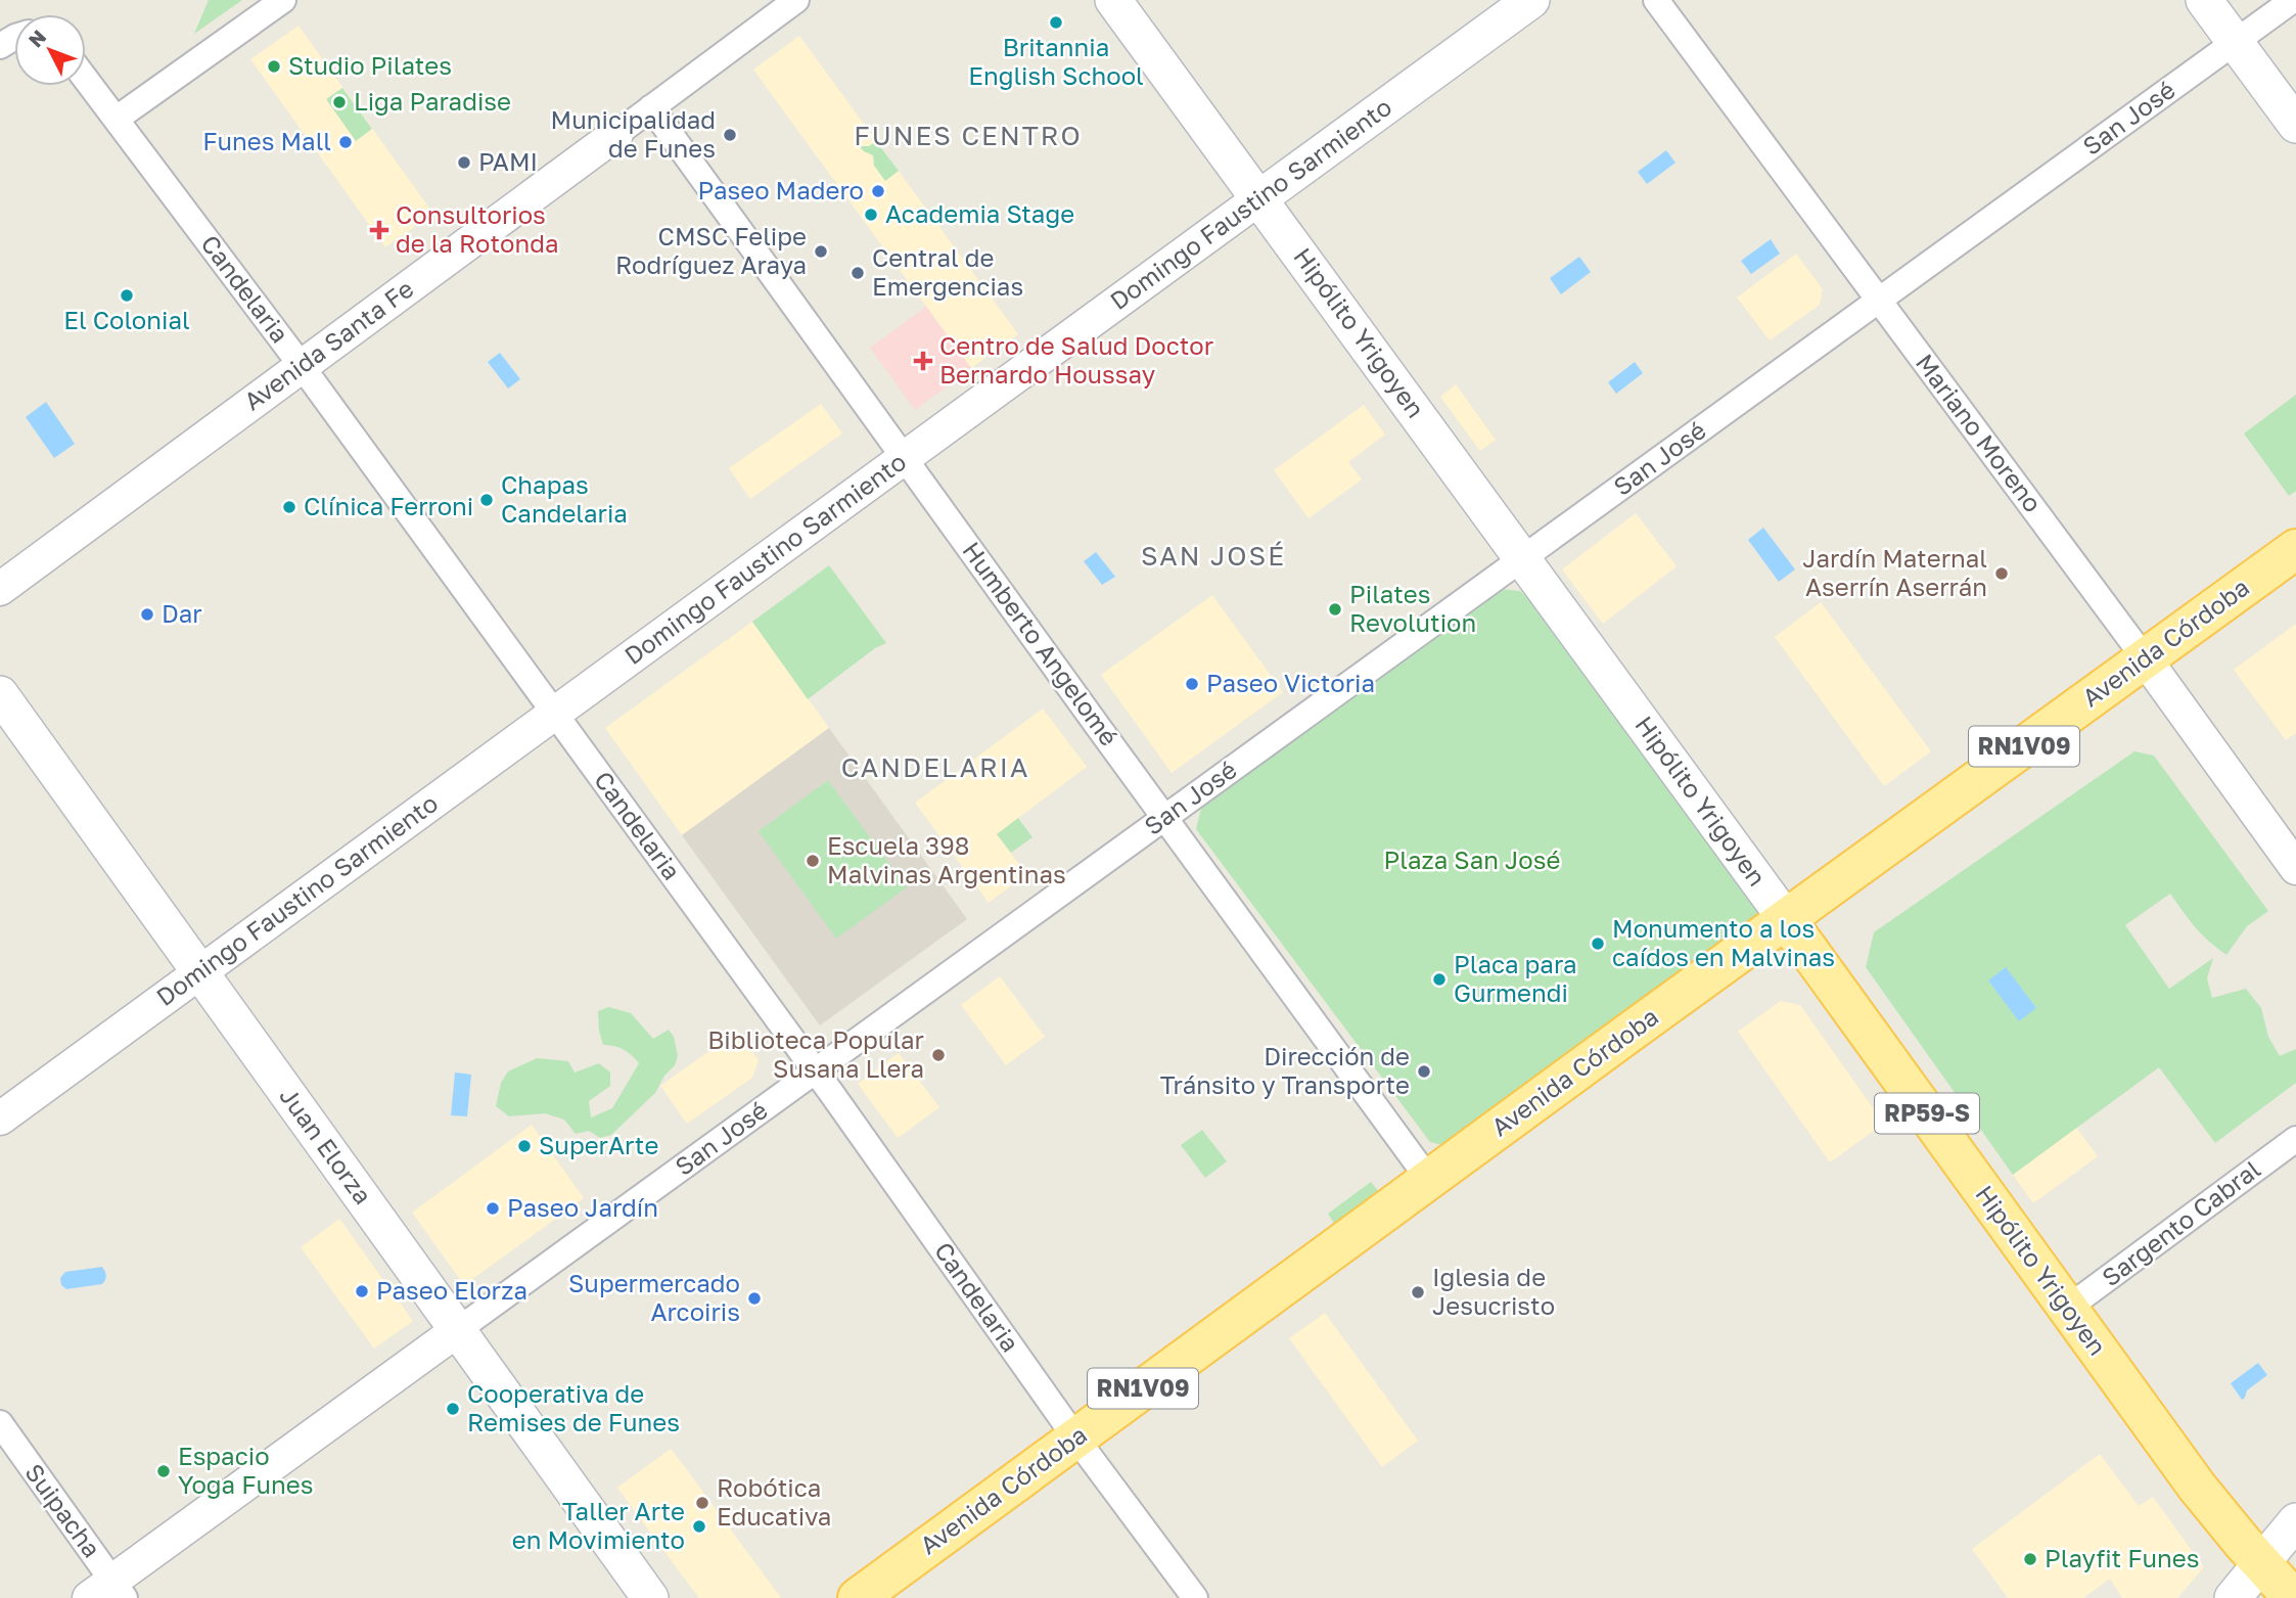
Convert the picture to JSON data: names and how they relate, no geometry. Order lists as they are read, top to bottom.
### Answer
{
  "streets": {
    "main road": [
      "Domingo Faustino Sarmiento",
      "Hipólito Yrigoyen",
      "Avenida Córdoba",
      "RN1V09",
      "RP59-S",
      "Juan Elorza"
    ],
    "street": [
      "San José",
      "Candelaria",
      "Avenida Santa Fe",
      "Mariano Moreno",
      "Humberto Angelomé",
      "Sargento Cabral",
      "Suipacha"
    ]
  },
  "crossings": [
    ["San José", "Candelaria"],
    ["San José", "Hipólito Yrigoyen"],
    ["San José", "Mariano Moreno"],
    ["San José", "Humberto Angelomé"],
    ["San José", "Juan Elorza"],
    ["San José", "Suipacha"],
    ["Domingo Faustino Sarmiento", "Candelaria"],
    ["Domingo Faustino Sarmiento", "Hipólito Yrigoyen"],
    ["Domingo Faustino Sarmiento", "Humberto Angelomé"],
    ["Domingo Faustino Sarmiento", "Juan Elorza"],
    ["Candelaria", "Avenida Santa Fe"],
    ["Candelaria", "Avenida Córdoba"],
    ["Hipólito Yrigoyen", "Avenida Córdoba"],
    ["Hipólito Yrigoyen", "Sargento Cabral"],
    ["Avenida Santa Fe", "Humberto Angelomé"],
    ["Mariano Moreno", "Avenida Córdoba"],
    ["Avenida Córdoba", "Humberto Angelomé"]
  ],
  "districts": ["FUNES CENTRO", "SAN JOSÉ", "CANDELARIA"],
  "parks": ["Plaza San José"],
  "places": {
    "other": [
      "Britannia English School",
      "Studio Pilates",
      "Liga Paradise",
      "Municipalidad de Funes",
      "Funes Mall",
      "PAMI",
      "Paseo Madero",
      "Academia Stage",
      "CMSC Felipe Rodríguez Araya",
      "Central de Emergencias",
      "El Colonial",
      "Chapas Candelaria",
      "Clínica Ferroni",
      "Jardín Maternal Aserrín Aserrán",
      "Pilates Revolution",
      "Dar",
      "Paseo Victoria",
      "Escuela 398 Malvinas Argentinas",
      "Monumento a los caídos en Malvinas",
      "Placa para Gurmendi",
      "Biblioteca Popular Susana Llera",
      "Dirección de Tránsito y Transporte",
      "SuperArte",
      "Paseo Jardín",
      "Paseo Elorza",
      "Iglesia de Jesucristo",
      "Supermercado Arcoiris",
      "Cooperativa de Remises de Funes",
      "Espacio Yoga Funes",
      "Robótica Educativa",
      "Taller Arte en Movimiento",
      "Playfit Funes"
    ],
    "health": ["Consultorios de la Rotonda", "Centro de Salud Doctor Bernardo Houssay"]
  },
  "north": "top left"
}
